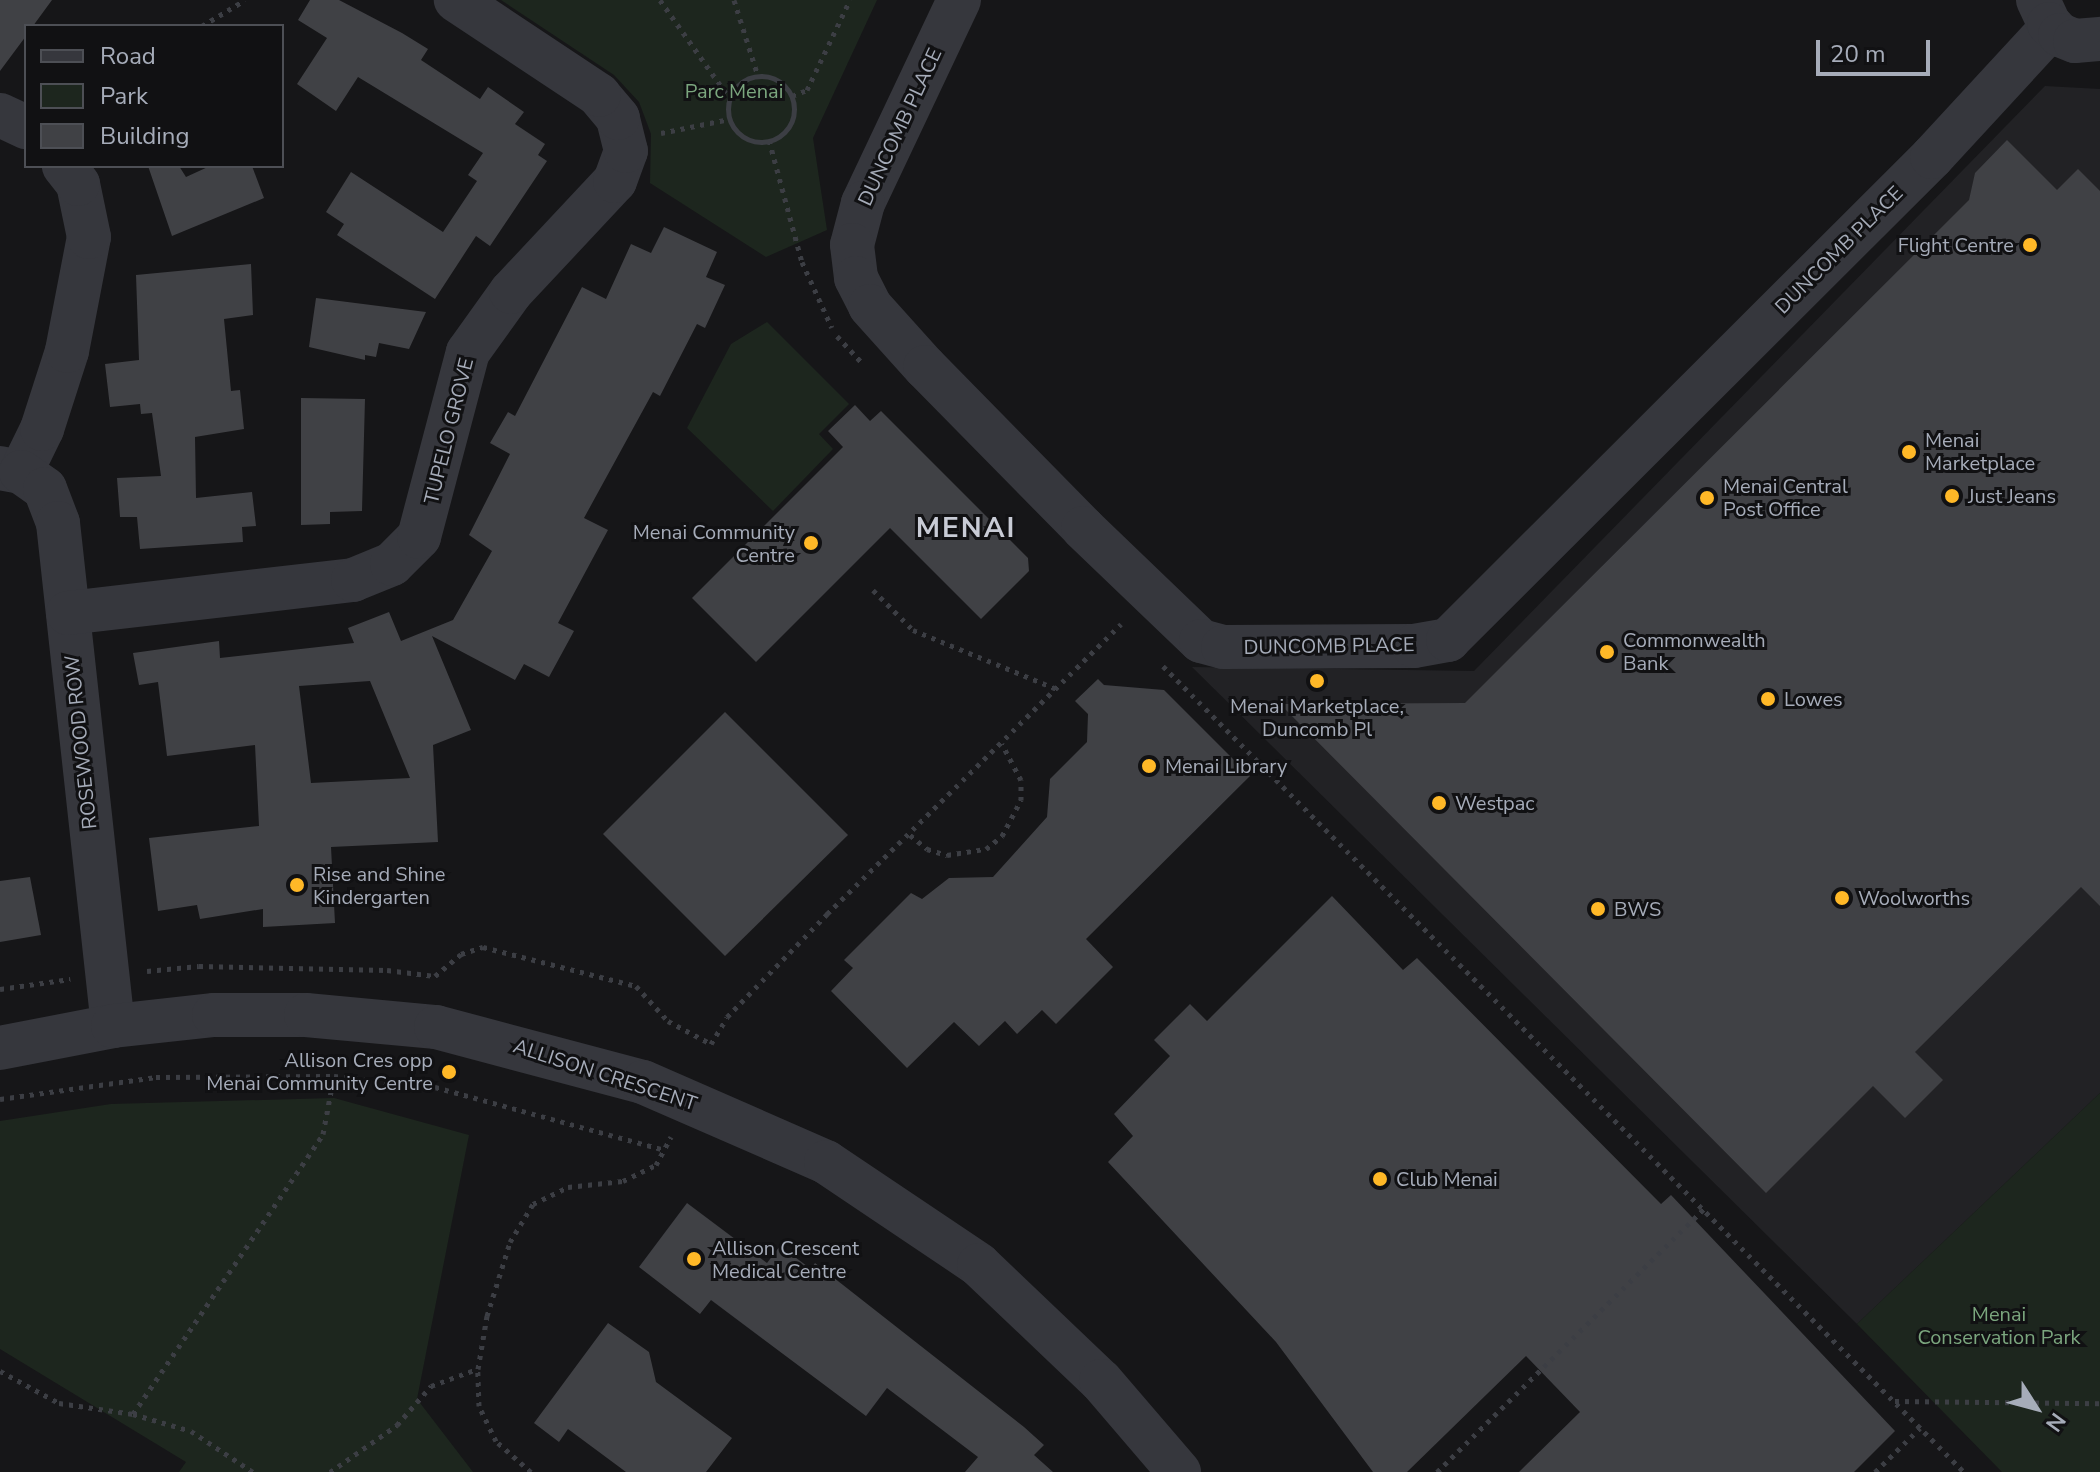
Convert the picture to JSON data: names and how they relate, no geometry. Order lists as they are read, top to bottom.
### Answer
{
  "streets": {
    "street": [
      "DUNCOMB PLACE",
      "TUPELO GROVE",
      "ROSEWOOD ROW",
      "ALLISON CRESCENT"
    ]
  },
  "crossings": [
    ["TUPELO GROVE", "ROSEWOOD ROW"],
    ["ROSEWOOD ROW", "ALLISON CRESCENT"]
  ],
  "districts": ["MENAI"],
  "parks": ["Parc Menai", "Menai Conservation Park"],
  "places": [
    "Flight Centre",
    "Menai Marketplace",
    "Just Jeans",
    "Menai Central Post Office",
    "Menai Community Centre",
    "Commonwealth Bank",
    "Menai Marketplace, Duncomb Pl",
    "Lowes",
    "Menai Library",
    "Westpac",
    "Rise and Shine Kindergarten",
    "Woolworths",
    "BWS",
    "Allison Cres opp Menai Community Centre",
    "Club Menai",
    "Allison Crescent Medical Centre"
  ],
  "legend": ["Road", "Park", "Building"],
  "scale_bar": "20 m",
  "north": "bottom right"
}
